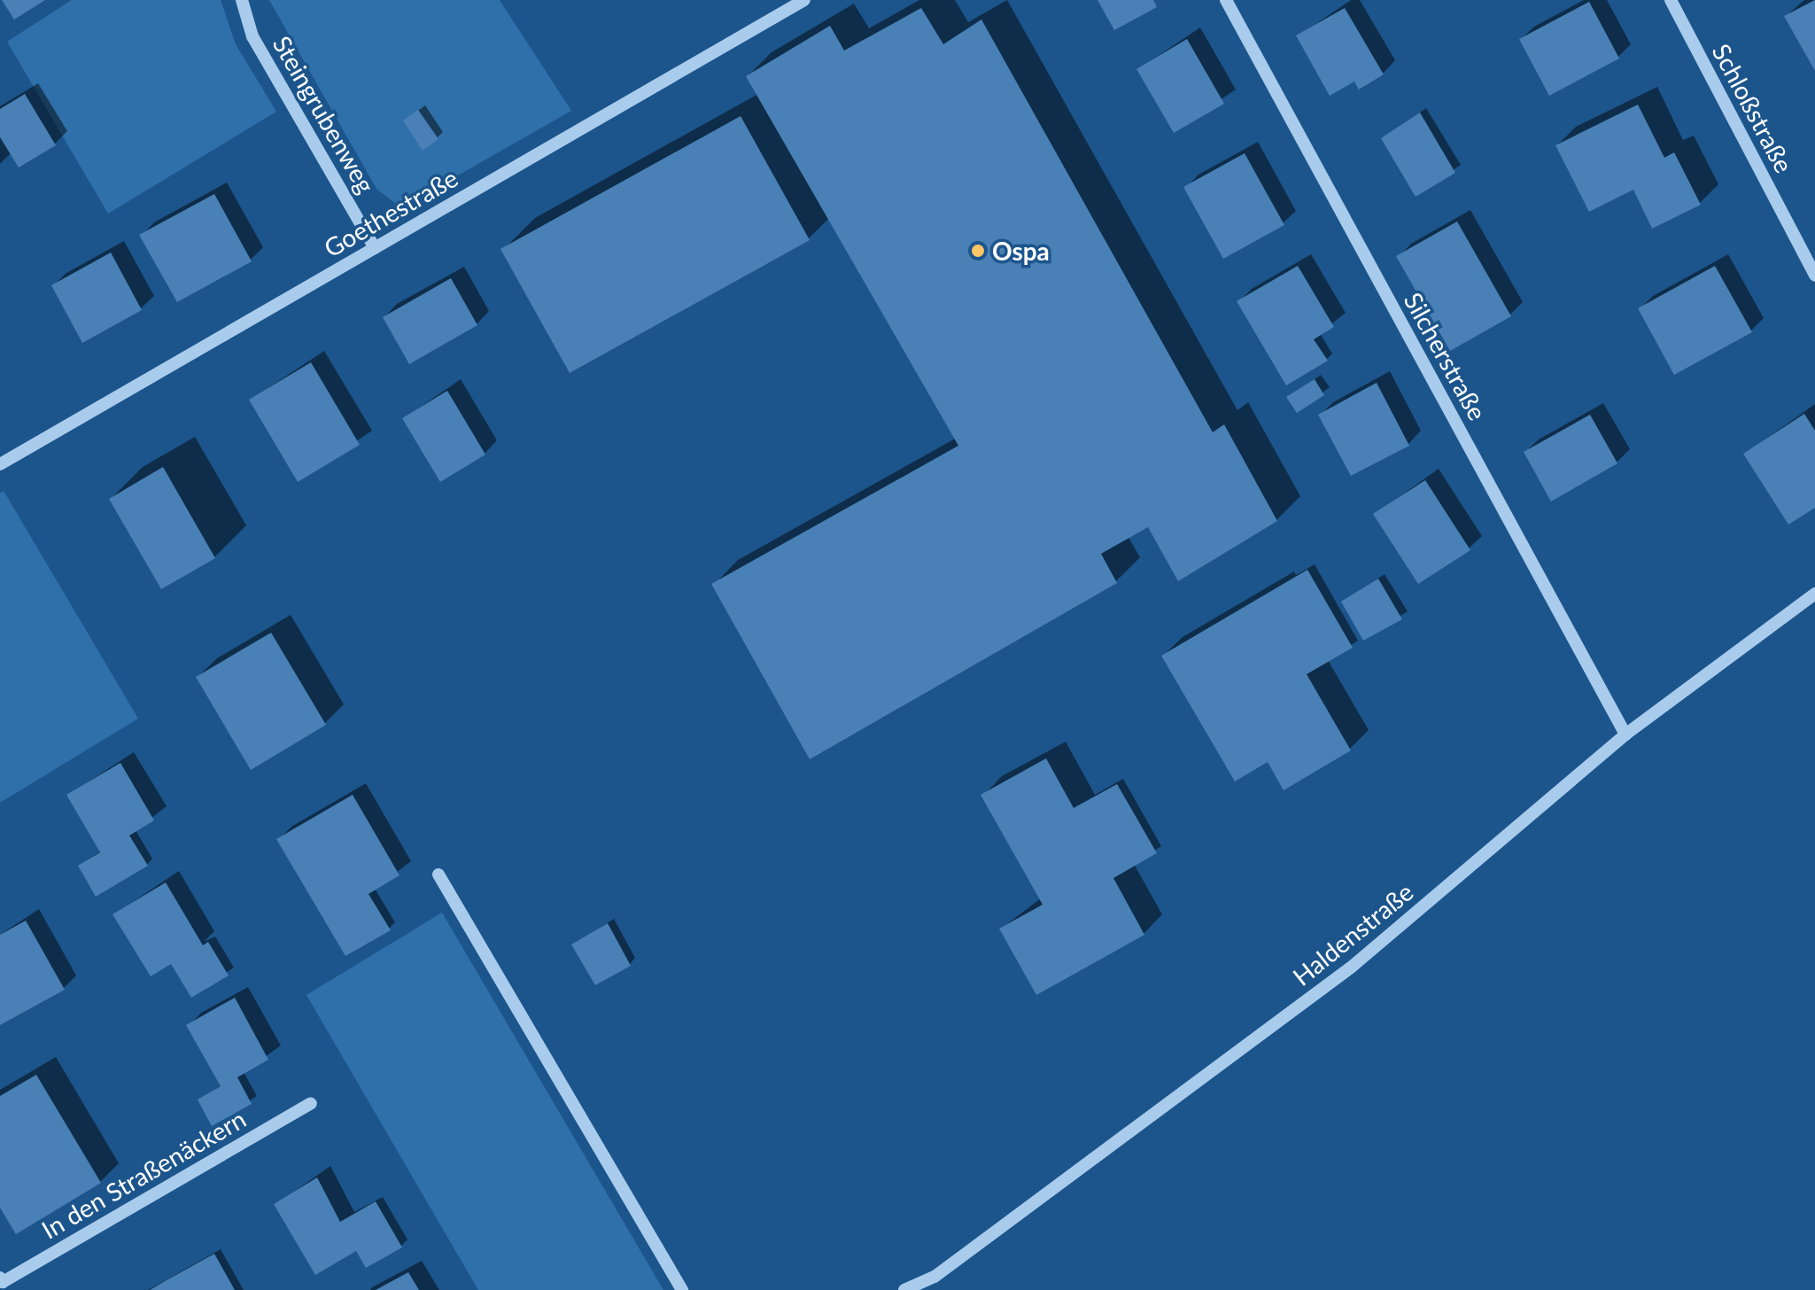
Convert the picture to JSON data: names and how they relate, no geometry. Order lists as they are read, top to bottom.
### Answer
{
  "streets": {
    "street": [
      "Schloßstraße",
      "Steingrubenweg",
      "Goethestraße",
      "Silcherstraße",
      "Haldenstraße",
      "In den Straßenäckern"
    ]
  },
  "crossings": [
    ["Steingrubenweg", "Goethestraße"],
    ["Silcherstraße", "Haldenstraße"]
  ],
  "places": ["Ospa"]
}
